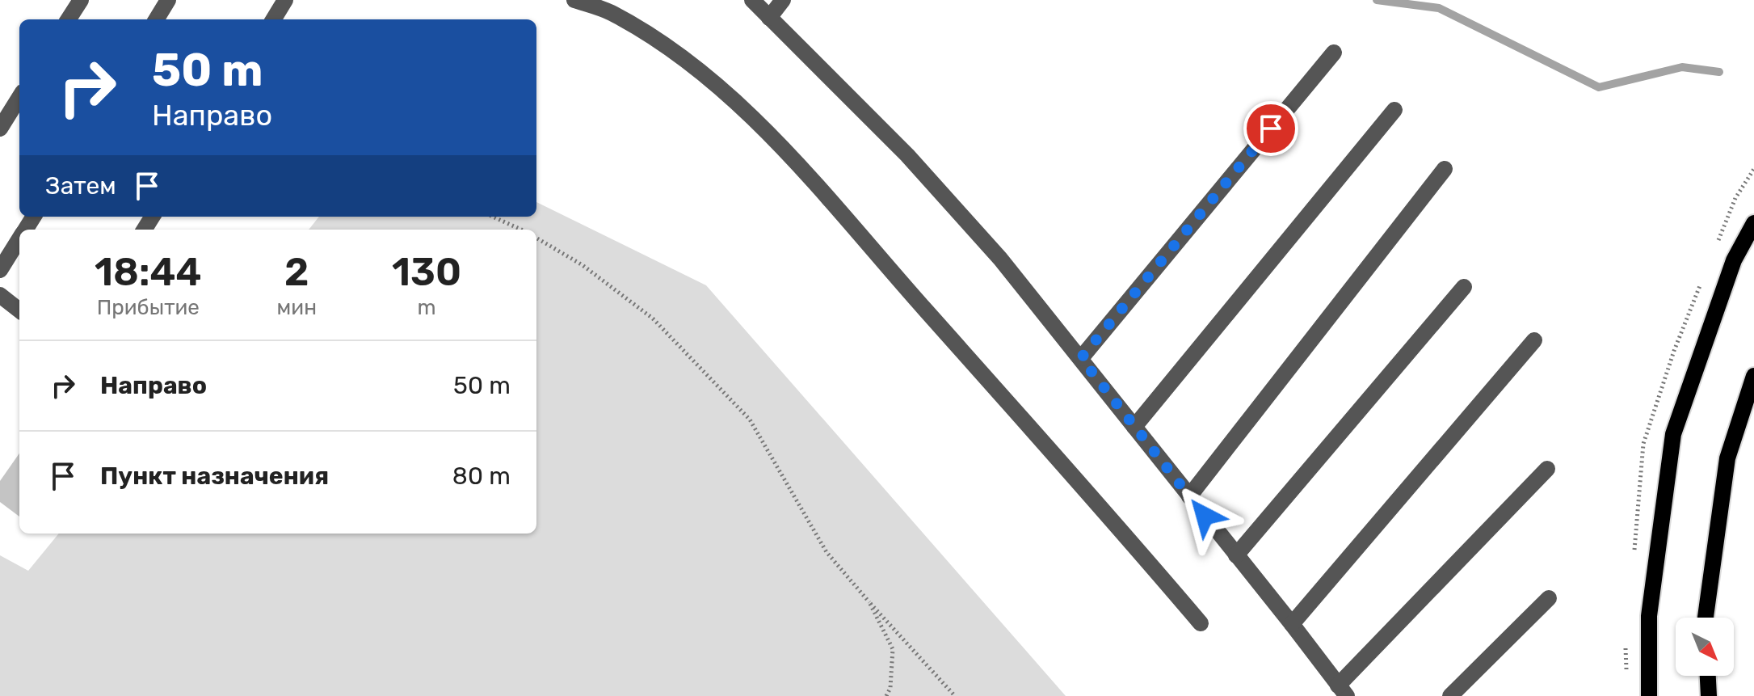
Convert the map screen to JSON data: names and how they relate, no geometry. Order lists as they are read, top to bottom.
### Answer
{
  "north": "bottom right",
  "page": {
    "turn": ["50 m", "Направо"],
    "then": "Затем",
    "eta": [
      "18:44",
      "Прибытие",
      "2",
      "мин",
      "130",
      "m"
    ],
    "list": [
      {
        "name": "Направо",
        "value": "50 m"
      },
      {
        "name": "Пункт назначения",
        "value": "80 m"
      }
    ]
  }
}
